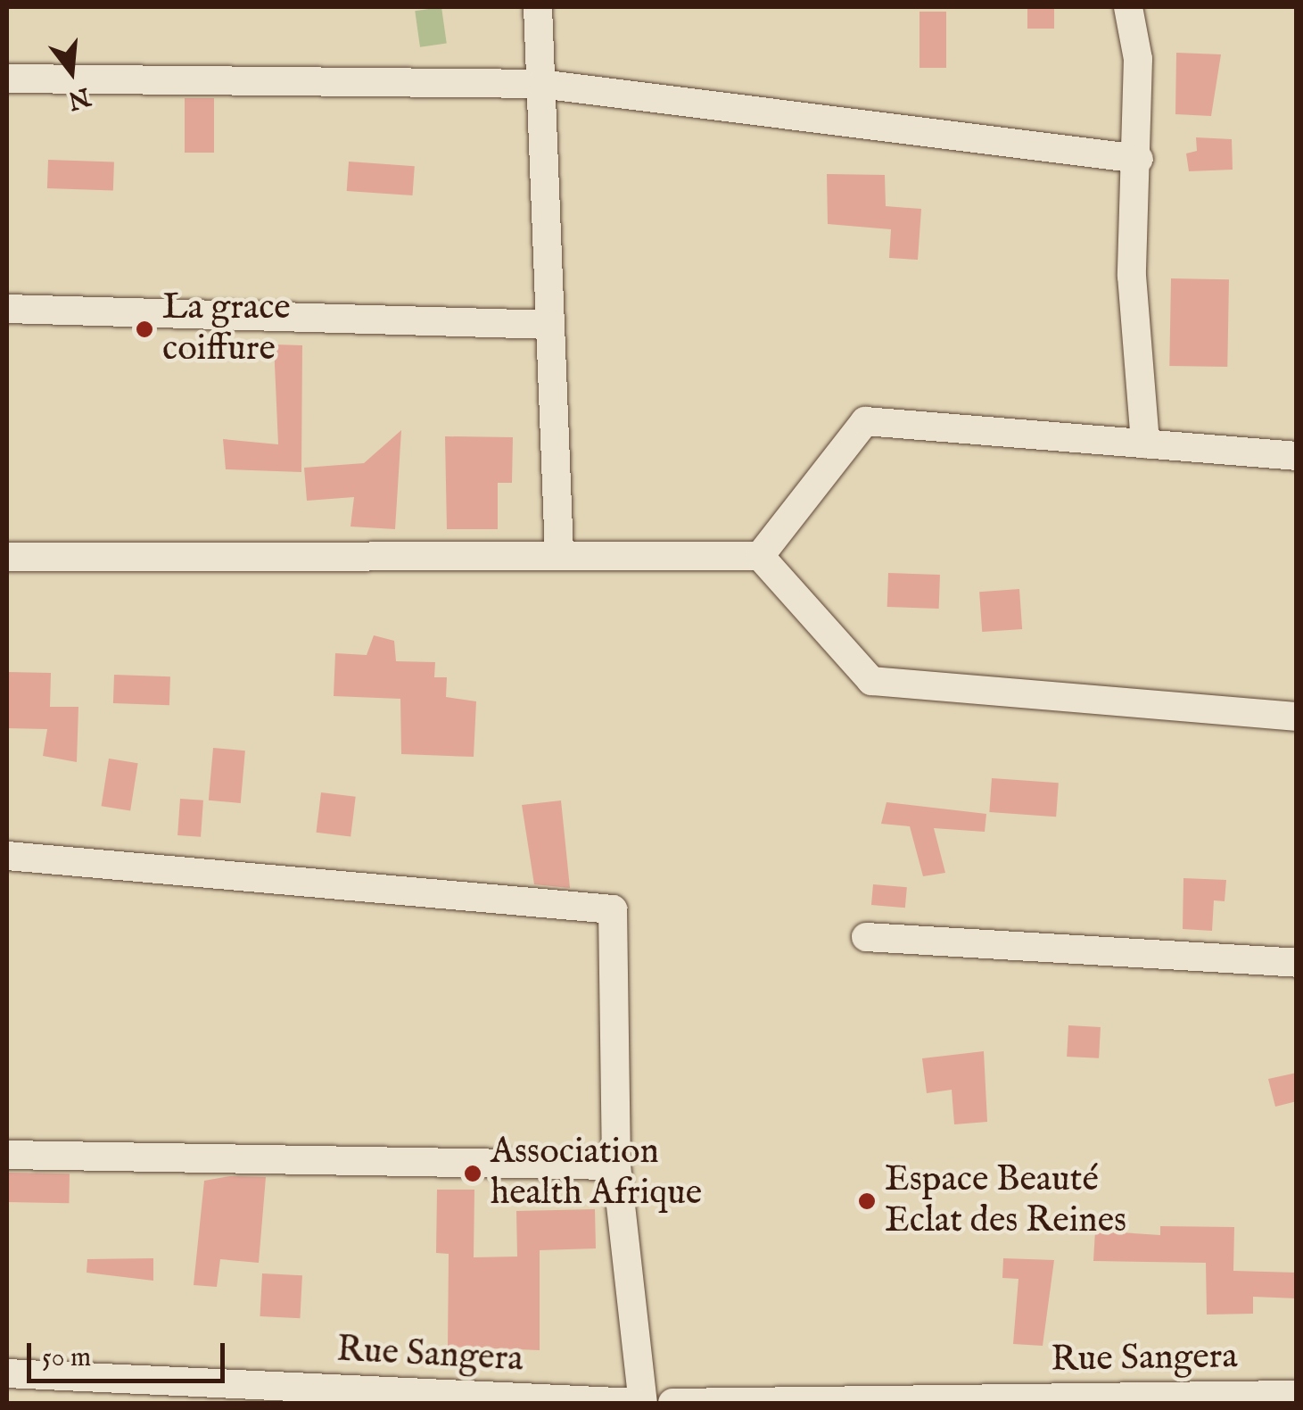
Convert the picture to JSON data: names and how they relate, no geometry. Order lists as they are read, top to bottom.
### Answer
{
  "streets": {
    "street": ["Rue Sangera"]
  },
  "places": ["La grace coiffure", "Association health Afrique", "Espace Beauté Eclat des Reines"],
  "scale_bar": "50 m",
  "north": "bottom"
}
